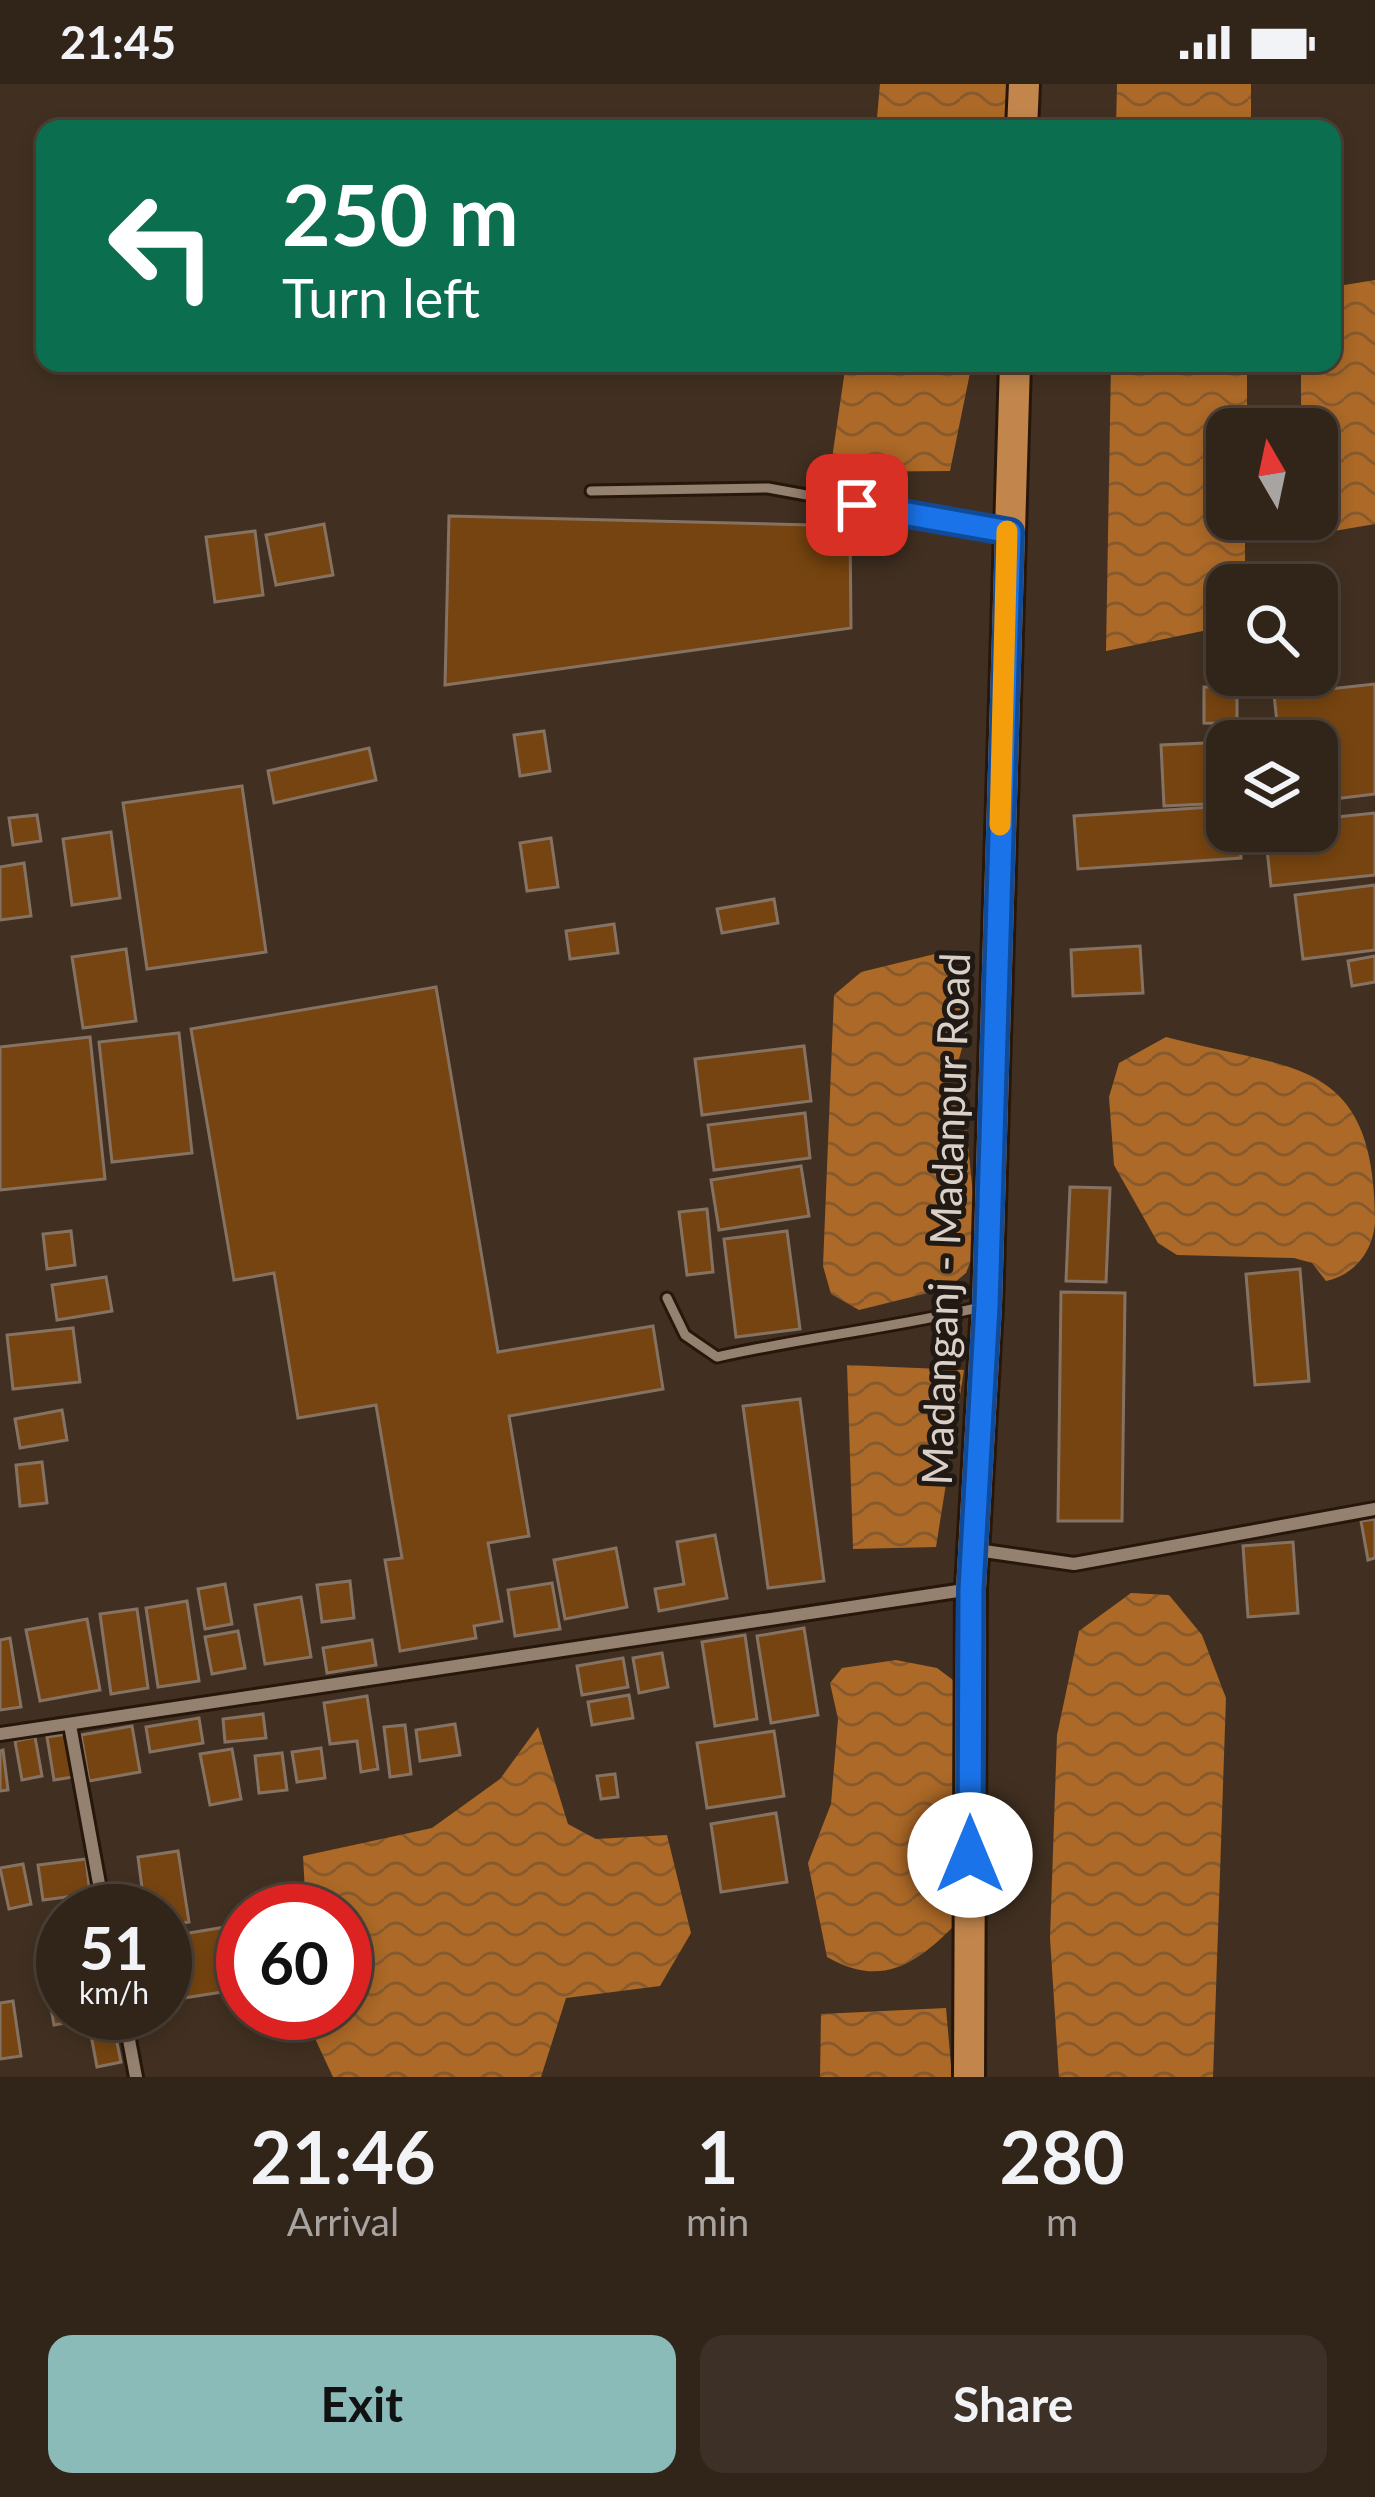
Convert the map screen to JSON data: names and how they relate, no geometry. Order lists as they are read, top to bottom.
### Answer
{
  "streets": {
    "main road": ["Madanganj - Madanpur Road"]
  },
  "north": "top",
  "page": {
    "status": "21:45",
    "turn": ["250 m", "Turn left"],
    "speed": "51 km/h",
    "limit": "60",
    "eta": [
      "21:46",
      "Arrival",
      "1",
      "min",
      "280",
      "m"
    ],
    "buttons": ["Exit", "Share"]
  }
}
